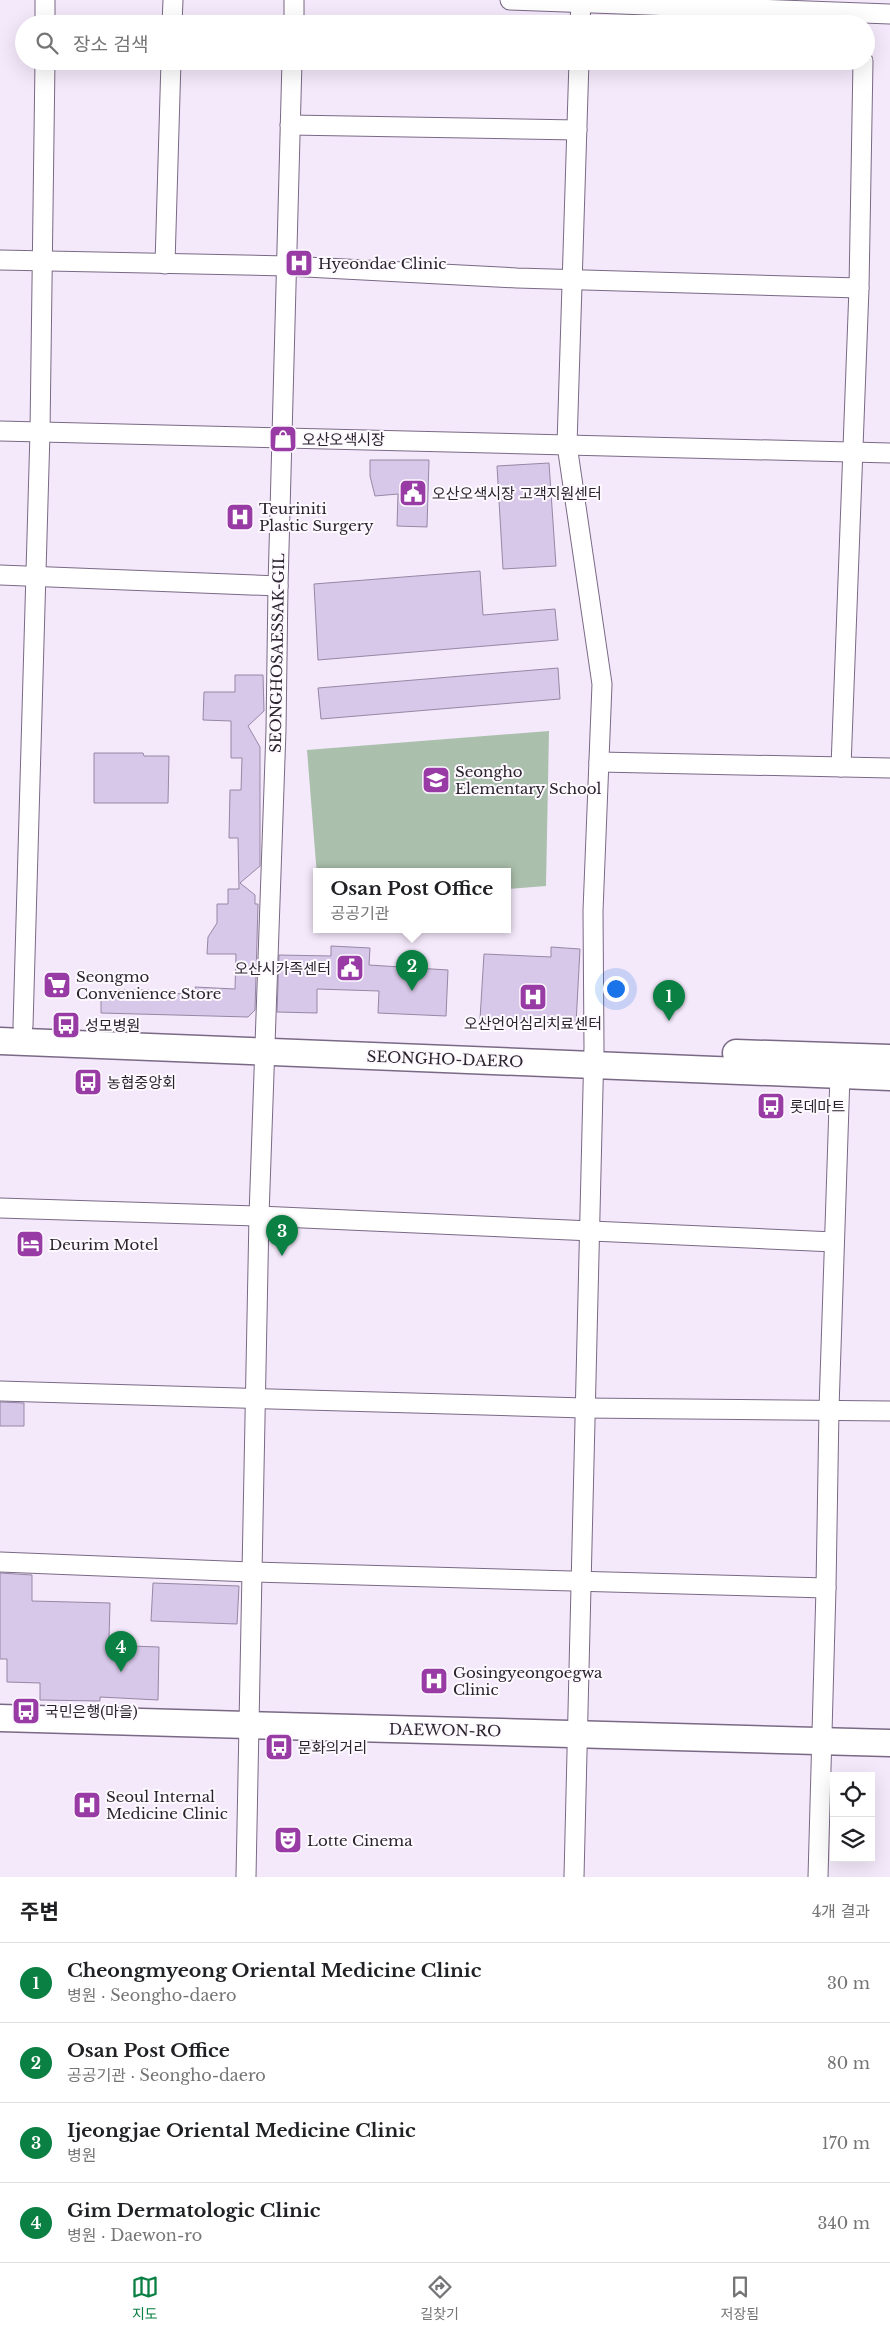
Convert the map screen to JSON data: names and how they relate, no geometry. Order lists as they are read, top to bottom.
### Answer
{
  "streets": {
    "main road": ["SEONGHO-DAERO", "DAEWON-RO"],
    "street": ["SEONGHOSAESSAK-GIL"]
  },
  "crossings": [
    ["SEONGHOSAESSAK-GIL", "SEONGHO-DAERO"],
    ["SEONGHOSAESSAK-GIL", "DAEWON-RO"]
  ],
  "places": {
    "hospital": [
      "Hyeondae Clinic",
      "Teuriniti Plastic Surgery",
      "오산언어심리치료센터",
      "Gosingyeongoegwa Clinic",
      "Seoul Internal Medicine Clinic"
    ],
    "shop": ["오산오색시장"],
    "public building": ["오산오색시장 고객지원센터", "오산시가족센터"],
    "school or university": ["Seongho Elementary School"],
    "supermarket": ["Seongmo Convenience Store"],
    "bus stop": [
      "성모병원",
      "농협중앙회",
      "롯데마트",
      "국민은행(마을)",
      "문화의거리"
    ],
    "hotel": ["Deurim Motel"],
    "theatre": ["Lotte Cinema"]
  },
  "page": {
    "search": "장소 검색",
    "popup": ["Osan Post Office", "공공기관"],
    "pins": [
      "2",
      "1",
      "3",
      "4"
    ],
    "heading": ["주변", "4개 결과"],
    "list": [
      {
        "mark": "1",
        "name": "Cheongmyeong Oriental Medicine Clinic",
        "note": "병원 · Seongho-daero",
        "value": "30 m"
      },
      {
        "mark": "2",
        "name": "Osan Post Office",
        "note": "공공기관 · Seongho-daero",
        "value": "80 m"
      },
      {
        "mark": "3",
        "name": "Ijeongjae Oriental Medicine Clinic",
        "note": "병원",
        "value": "170 m"
      },
      {
        "mark": "4",
        "name": "Gim Dermatologic Clinic",
        "note": "병원 · Daewon-ro",
        "value": "340 m"
      }
    ],
    "nav": ["지도", "길찾기", "저장됨"]
  }
}
